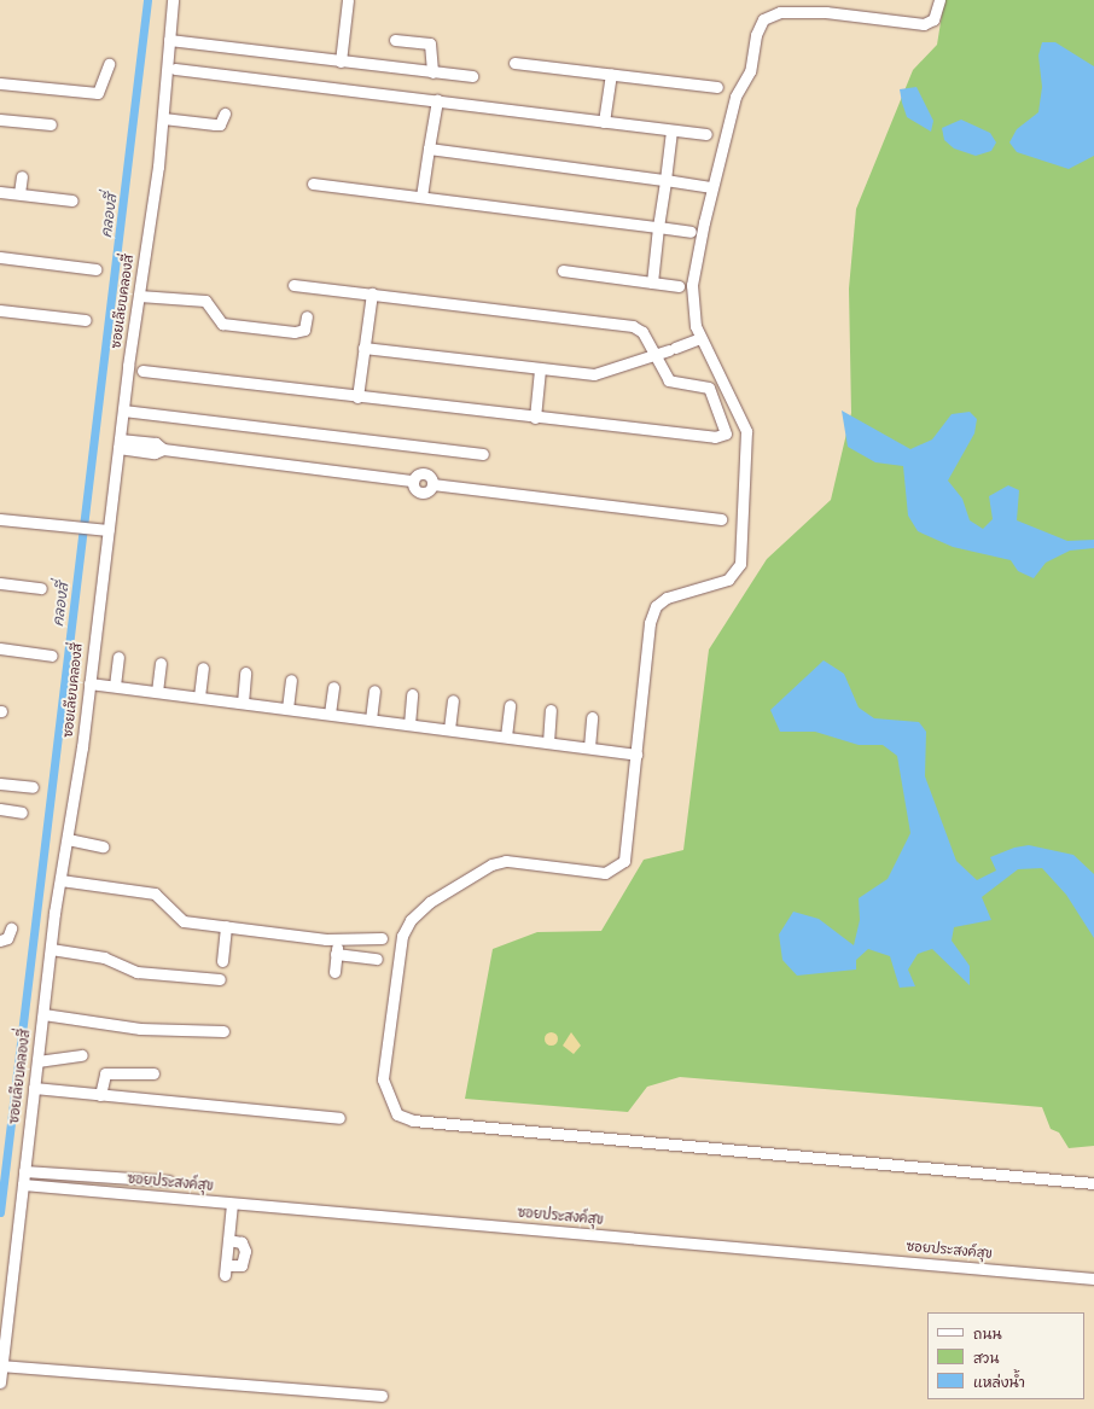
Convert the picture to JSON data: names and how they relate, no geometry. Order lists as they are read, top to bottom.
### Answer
{
  "streets": {
    "street": ["ซอยเลียบคลองสี่", "ซอยประสงค์สุข"]
  },
  "crossings": [
    ["ซอยเลียบคลองสี่", "ซอยประสงค์สุข"]
  ],
  "water": ["คลองสี่"],
  "legend": ["ถนน", "สวน", "แหล่งน้ำ"]
}
